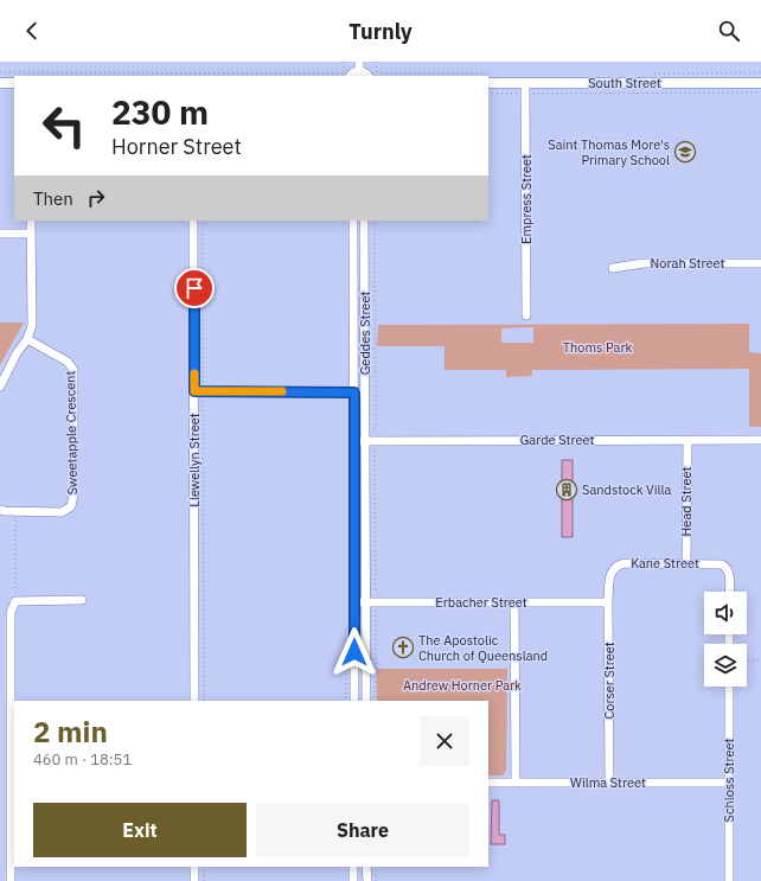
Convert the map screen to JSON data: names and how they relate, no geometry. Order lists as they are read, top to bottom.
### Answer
{
  "streets": {
    "street": [
      "South Street",
      "Empress Street",
      "Norah Street",
      "Geddes Street",
      "Sweetapple Crescent",
      "Garde Street",
      "Llewellyn Street",
      "Head Street",
      "Kane Street",
      "Erbacher Street",
      "Corser Street",
      "Schloss Street",
      "Wilma Street"
    ]
  },
  "crossings": [
    ["South Street", "Empress Street"],
    ["Geddes Street", "Garde Street"],
    ["Geddes Street", "Erbacher Street"],
    ["Garde Street", "Head Street"],
    ["Head Street", "Kane Street"],
    ["Kane Street", "Corser Street"],
    ["Erbacher Street", "Corser Street"],
    ["Corser Street", "Wilma Street"],
    ["Schloss Street", "Wilma Street"]
  ],
  "parks": ["Thoms Park", "Andrew Horner Park"],
  "places": {
    "school or university": ["Saint Thomas More's Primary School"],
    "building": ["Sandstock Villa"],
    "church": ["The Apostolic Church of Queensland"]
  },
  "page": {
    "header": "Turnly",
    "turn": ["230 m", "Horner Street"],
    "then": "Then",
    "heading": ["2 min", "460 m · 18:51"],
    "buttons": ["Exit", "Share"]
  }
}
